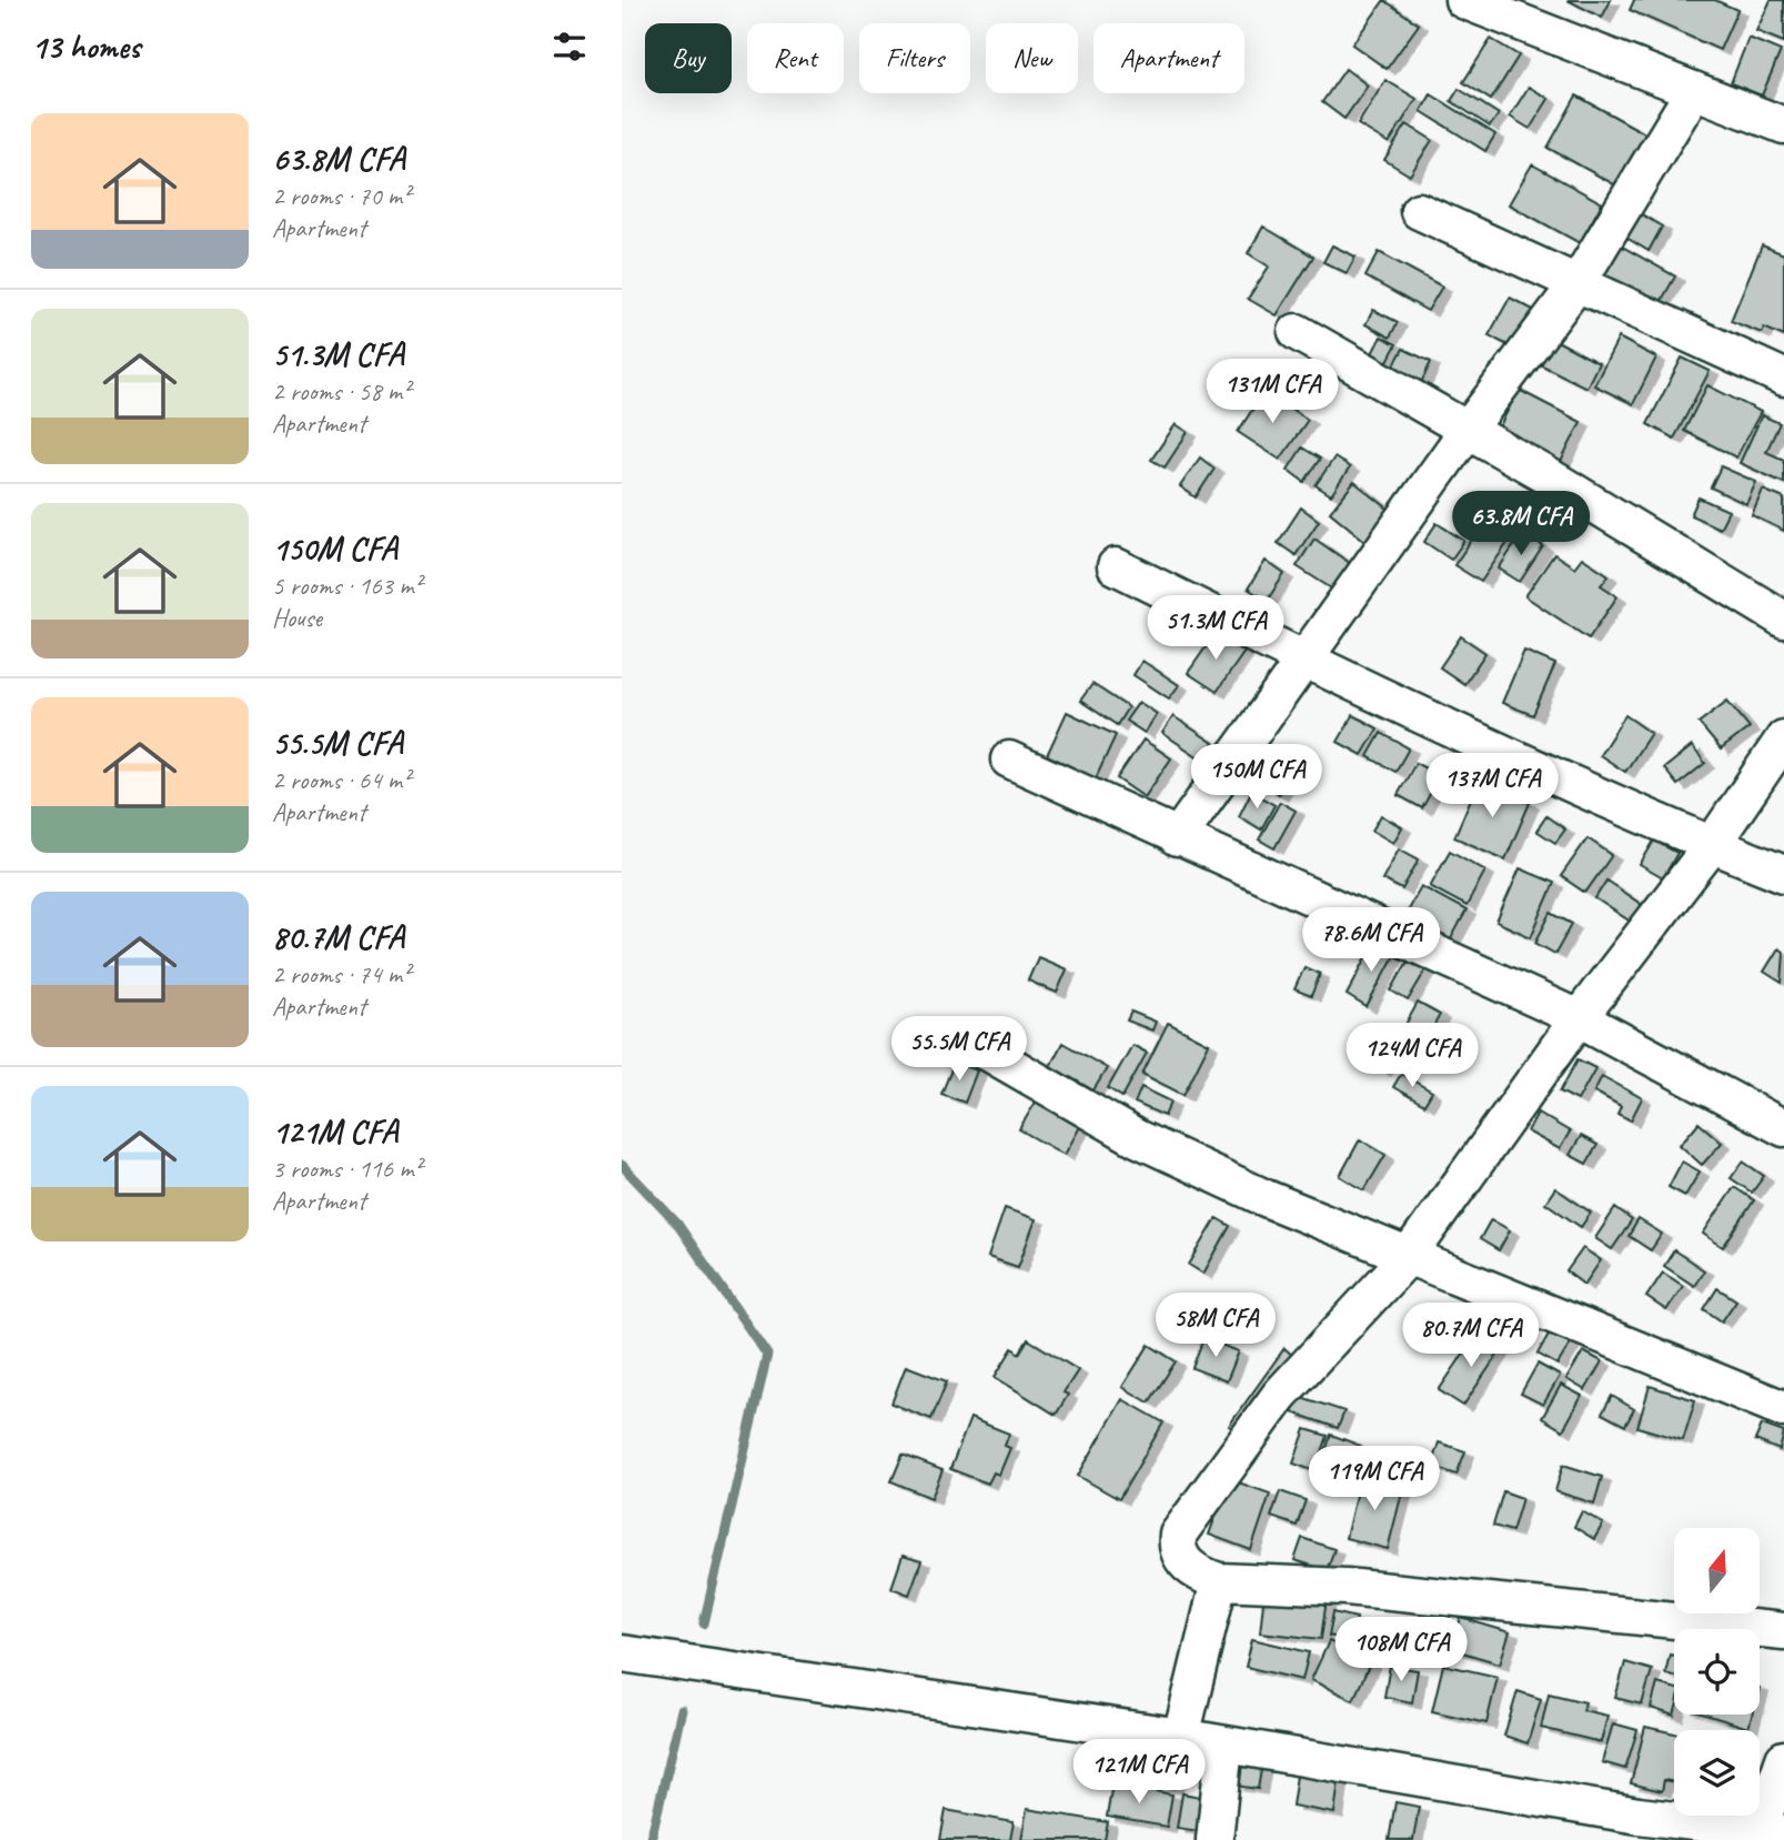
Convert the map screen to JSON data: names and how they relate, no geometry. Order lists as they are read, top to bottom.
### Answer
{
  "north": "top",
  "page": {
    "heading": "13 homes",
    "chip": [
      "Buy",
      "Rent",
      "Filters",
      "New",
      "Apartment"
    ],
    "list": [
      {
        "name": "63.8M CFA",
        "note": "2 rooms · 70 m² · Apartment"
      },
      {
        "name": "51.3M CFA",
        "note": "2 rooms · 58 m² · Apartment"
      },
      {
        "name": "150M CFA",
        "note": "5 rooms · 163 m² · House"
      },
      {
        "name": "55.5M CFA",
        "note": "2 rooms · 64 m² · Apartment"
      },
      {
        "name": "80.7M CFA",
        "note": "2 rooms · 74 m² · Apartment"
      },
      {
        "name": "121M CFA",
        "note": "3 rooms · 116 m² · Apartment"
      }
    ],
    "price": [
      "131M CFA",
      "63.8M CFA",
      "51.3M CFA",
      "150M CFA",
      "137M CFA",
      "78.6M CFA",
      "55.5M CFA",
      "124M CFA",
      "58M CFA",
      "80.7M CFA",
      "119M CFA",
      "108M CFA",
      "121M CFA"
    ]
  }
}
